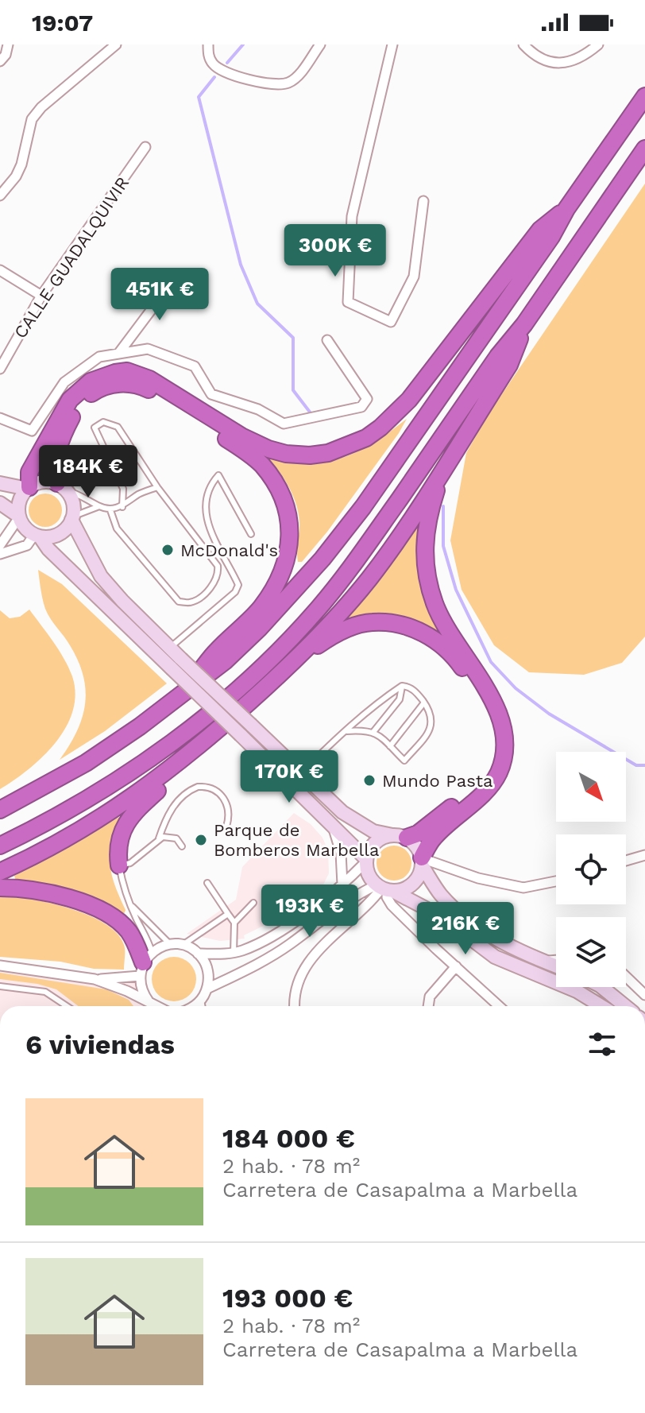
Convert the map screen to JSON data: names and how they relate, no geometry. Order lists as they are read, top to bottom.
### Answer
{
  "streets": {
    "street": ["CALLE GUADALQUIVIR"]
  },
  "places": ["McDonald's", "Mundo Pasta", "Parque de Bomberos Marbella"],
  "north": "bottom right",
  "page": {
    "status": "19:07",
    "price": [
      "300K €",
      "451K €",
      "184K €",
      "170K €",
      "193K €",
      "216K €"
    ],
    "heading": "6 viviendas",
    "list": [
      {
        "name": "184 000 €",
        "note": "2 hab. · 78 m² · Carretera de Casapalma a Marbella"
      },
      {
        "name": "193 000 €",
        "note": "2 hab. · 78 m² · Carretera de Casapalma a Marbella"
      }
    ]
  }
}
